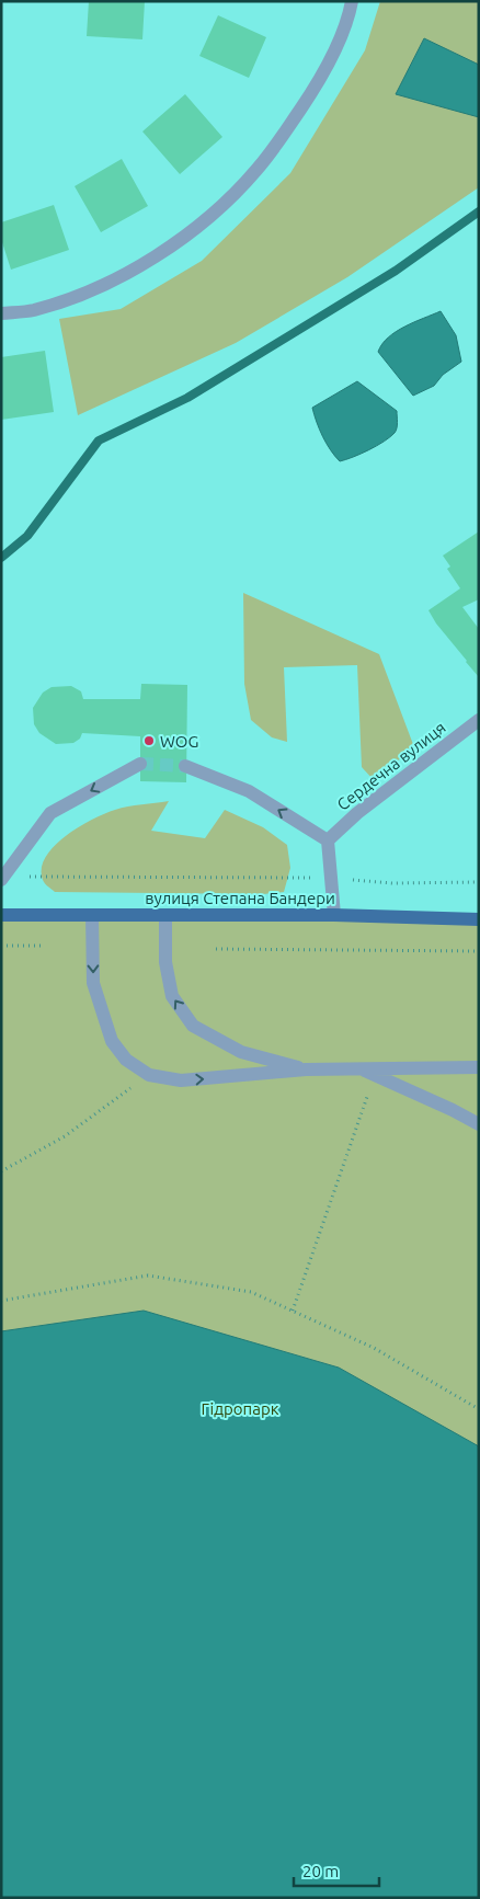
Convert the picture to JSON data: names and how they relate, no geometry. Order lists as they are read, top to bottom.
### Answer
{
  "streets": {
    "main road": ["вулиця Степана Бандери"],
    "street": ["Сердечна вулиця"]
  },
  "parks": ["Гідропарк"],
  "places": ["WOG"],
  "scale_bar": "20 m"
}
